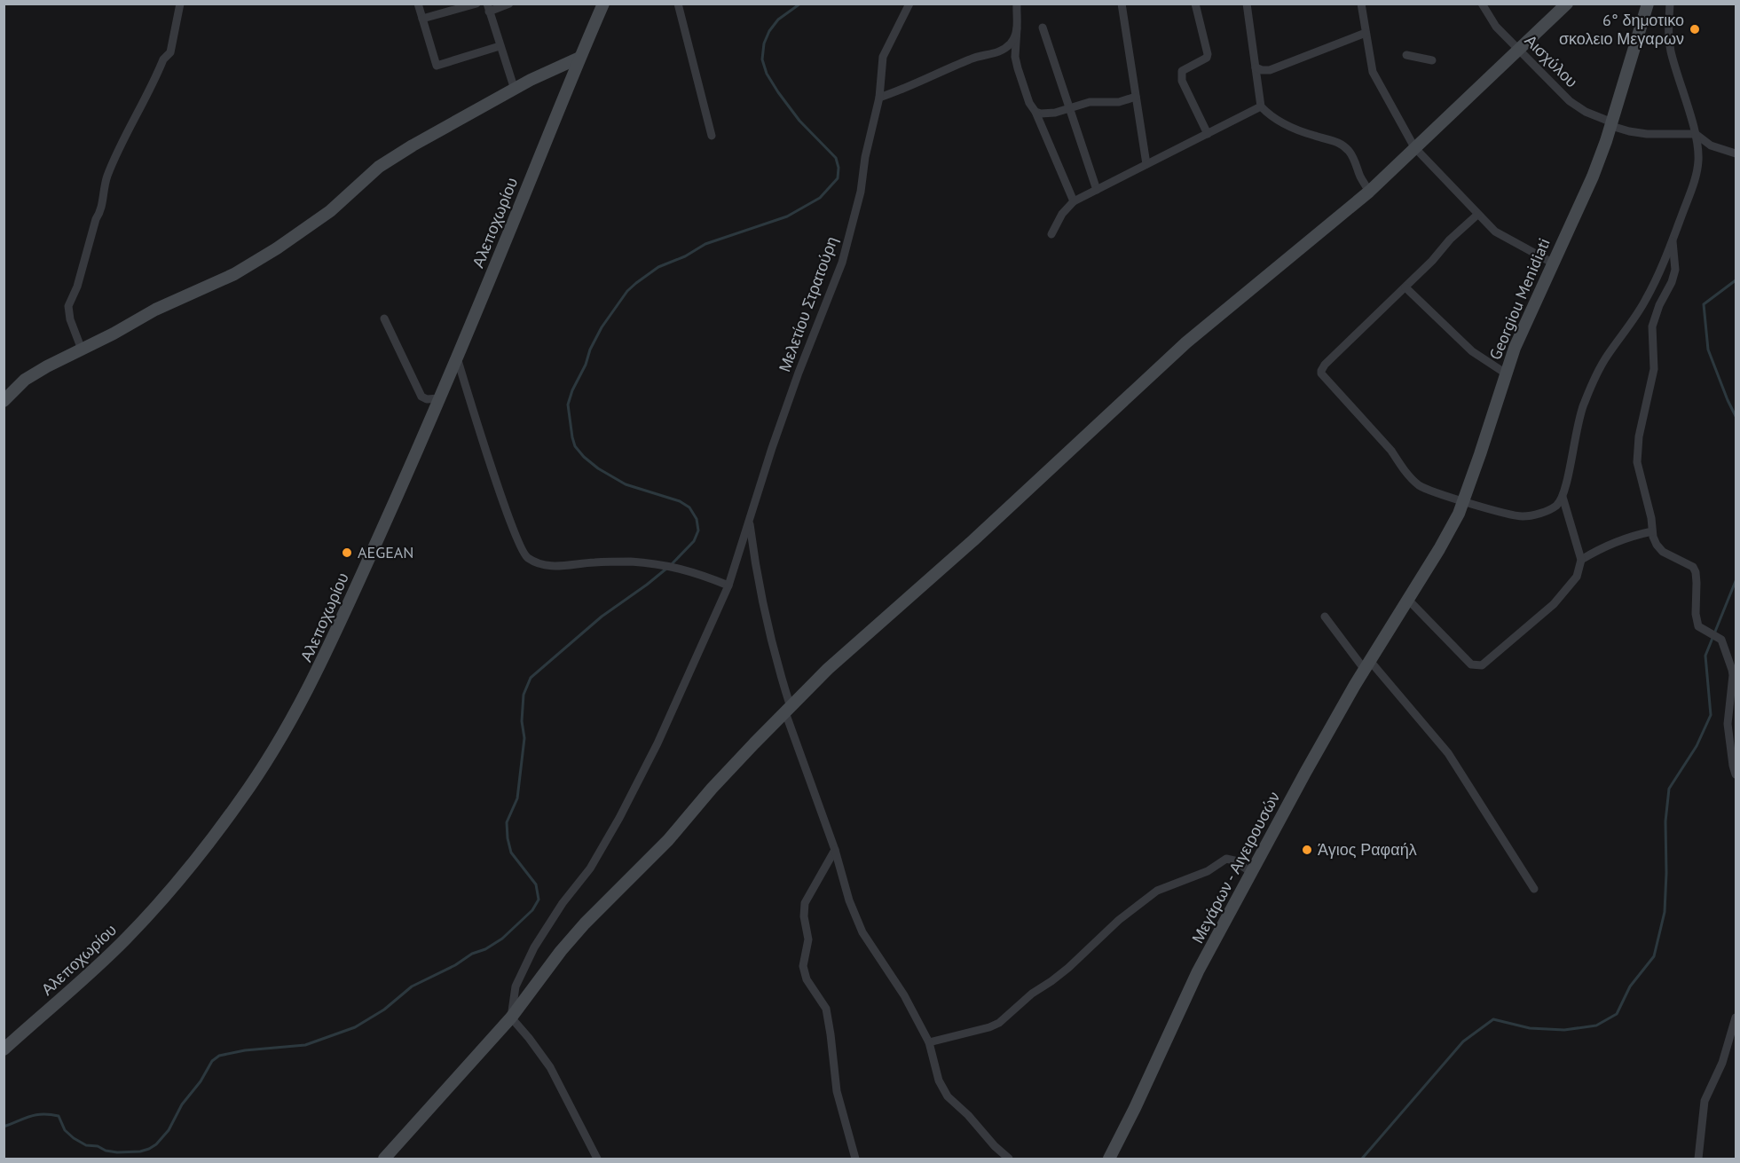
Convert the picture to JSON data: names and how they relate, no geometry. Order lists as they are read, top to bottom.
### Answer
{
  "streets": {
    "main road": ["Αλεποχωρίου", "Georgiou Menidiati", "Μεγάρων - Αιγειρουσών"],
    "street": ["Αισχύλου", "Μελετίου Στρατούρη"]
  },
  "crossings": [
    ["Αισχύλου", "Georgiou Menidiati"],
    ["Georgiou Menidiati", "Μεγάρων - Αιγειρουσών"]
  ],
  "places": ["6° δημοτικο σκολειο Μεγαρων", "AEGEAN", "Άγιος Ραφαήλ"]
}
